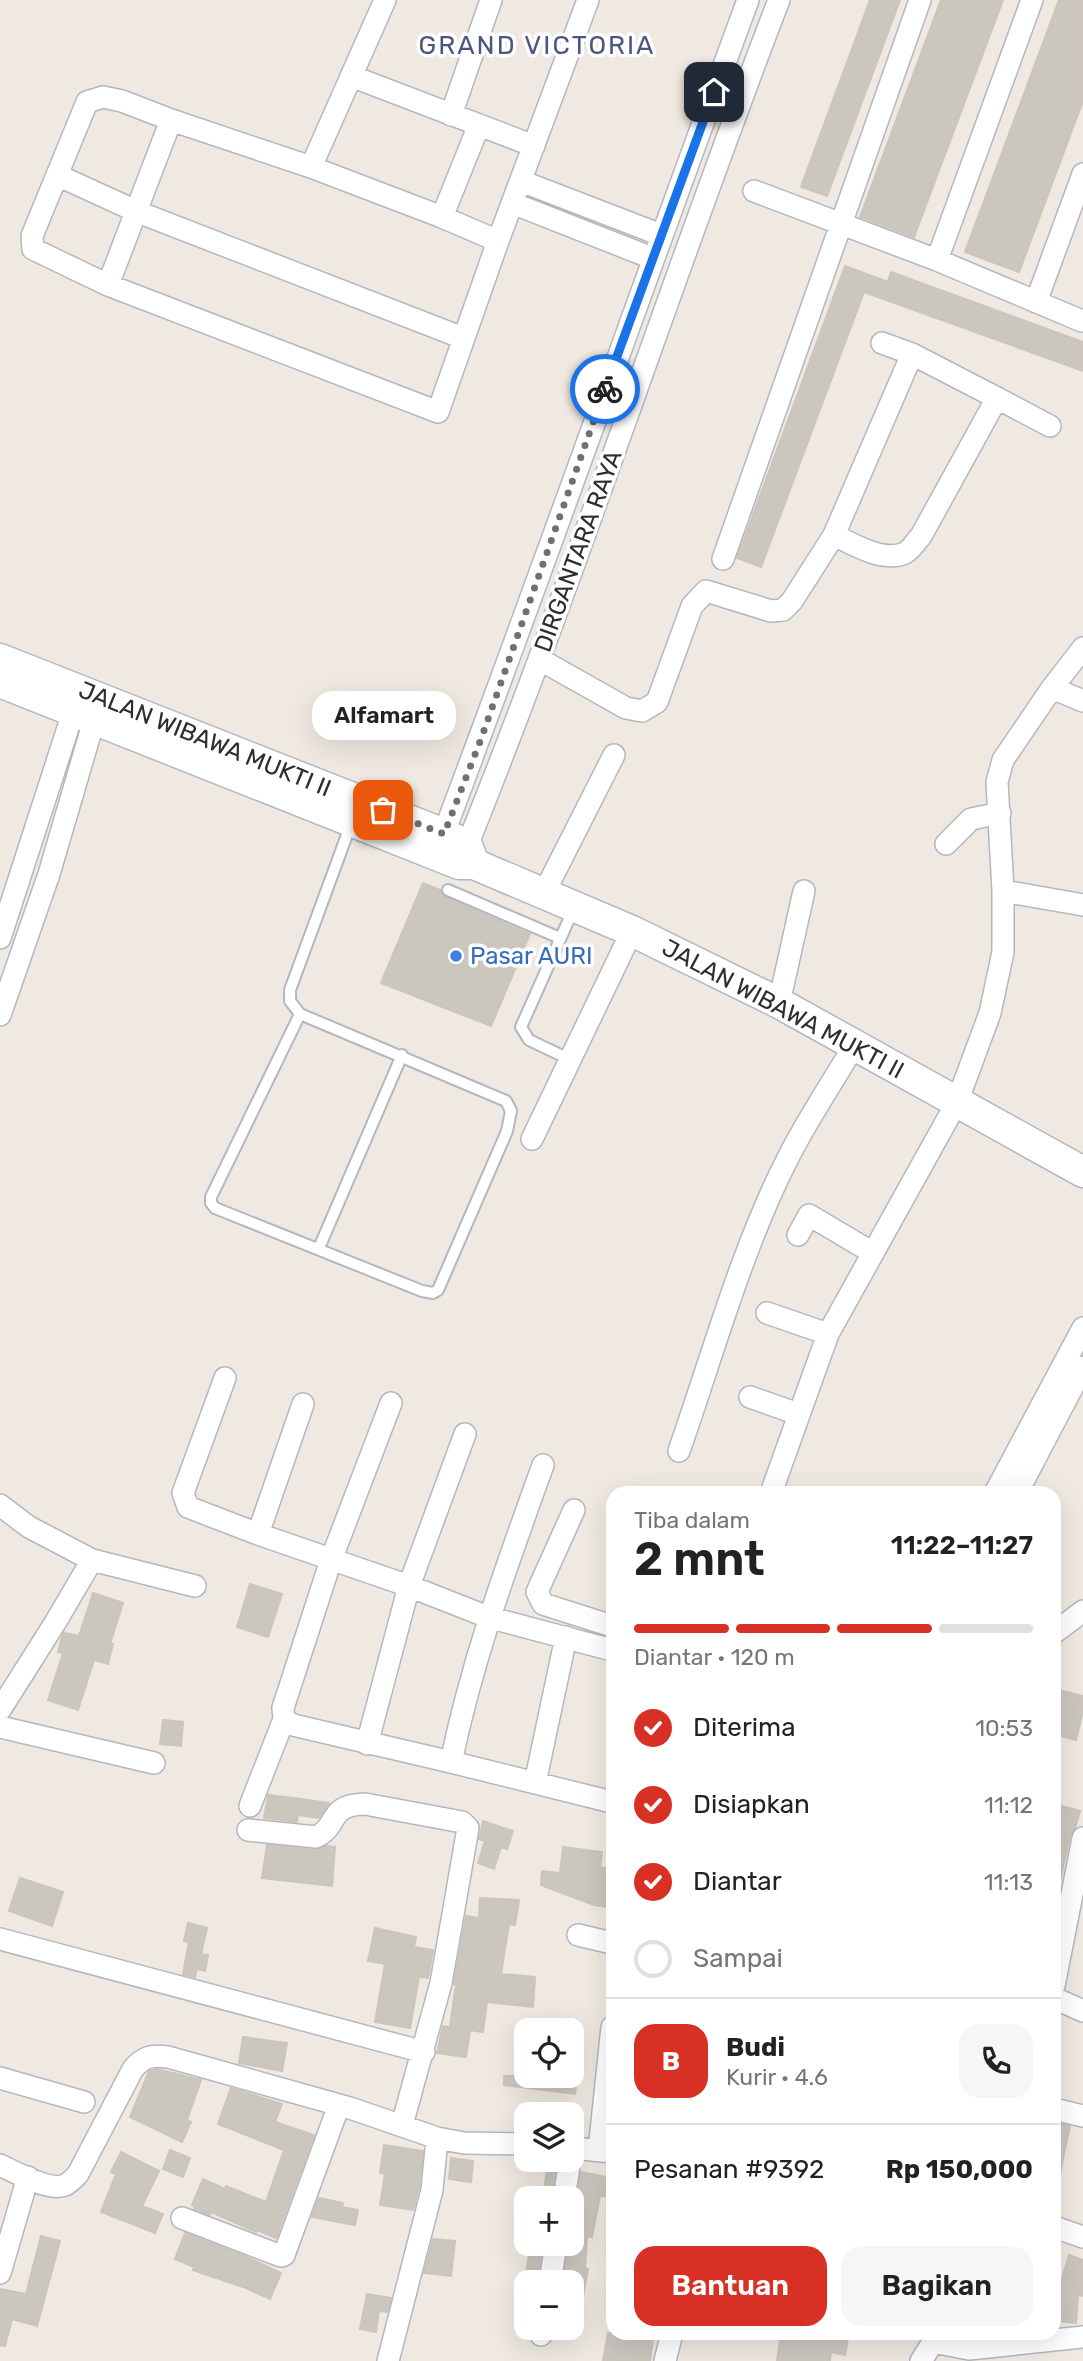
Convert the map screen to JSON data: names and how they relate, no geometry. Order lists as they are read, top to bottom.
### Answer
{
  "streets": {
    "main road": ["JALAN WIBAWA MUKTI II"],
    "street": ["DIRGANTARA RAYA"]
  },
  "crossings": [
    ["DIRGANTARA RAYA", "JALAN WIBAWA MUKTI II"]
  ],
  "districts": ["GRAND VICTORIA"],
  "places": ["Alfamart", "Pasar AURI"],
  "page": {
    "bubble": "Alfamart",
    "heading": ["2 mnt", "Tiba dalam", "11:22–11:27"],
    "panel": [
      "Budi",
      "Kurir · 4.6",
      "Pesanan #9392",
      "Rp 150,000"
    ],
    "bar": "Diantar · 120 m",
    "list": [
      ["Diterima", "10:53"],
      ["Disiapkan", "11:12"],
      ["Diantar", "11:13"],
      "Sampai"
    ],
    "map_buttons": ["+", "−"],
    "round": "B",
    "buttons": ["Bantuan", "Bagikan"]
  }
}
